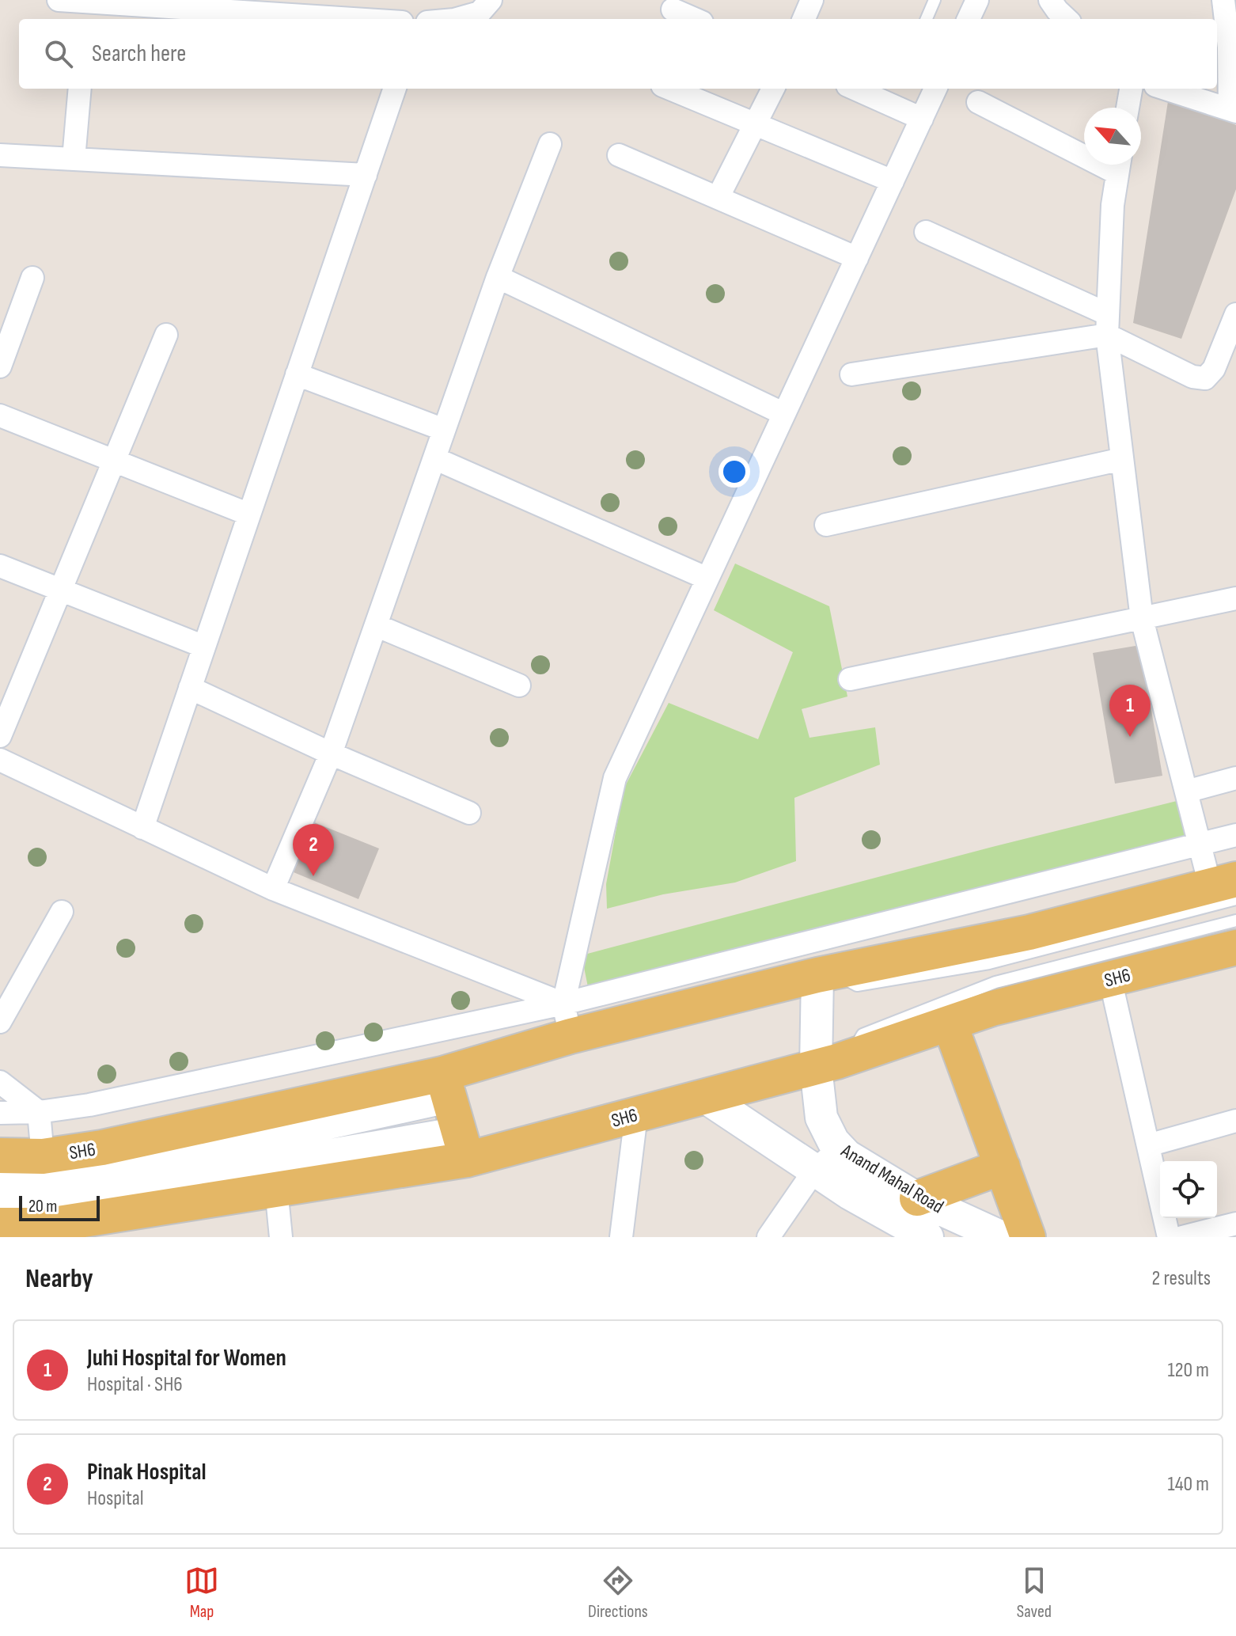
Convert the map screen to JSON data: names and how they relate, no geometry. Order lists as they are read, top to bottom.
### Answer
{
  "streets": {
    "main road": ["SH6", "Anand Mahal Road"]
  },
  "crossings": [
    ["SH6", "Anand Mahal Road"]
  ],
  "scale_bar": "20 m",
  "north": "top left",
  "page": {
    "search": "Search here",
    "pins": ["1", "2"],
    "scale": "20 m",
    "heading": ["Nearby", "2 results"],
    "list": [
      {
        "mark": "1",
        "name": "Juhi Hospital for Women",
        "note": "Hospital · SH6",
        "value": "120 m"
      },
      {
        "mark": "2",
        "name": "Pinak Hospital",
        "note": "Hospital",
        "value": "140 m"
      }
    ],
    "nav": ["Map", "Directions", "Saved"]
  }
}
